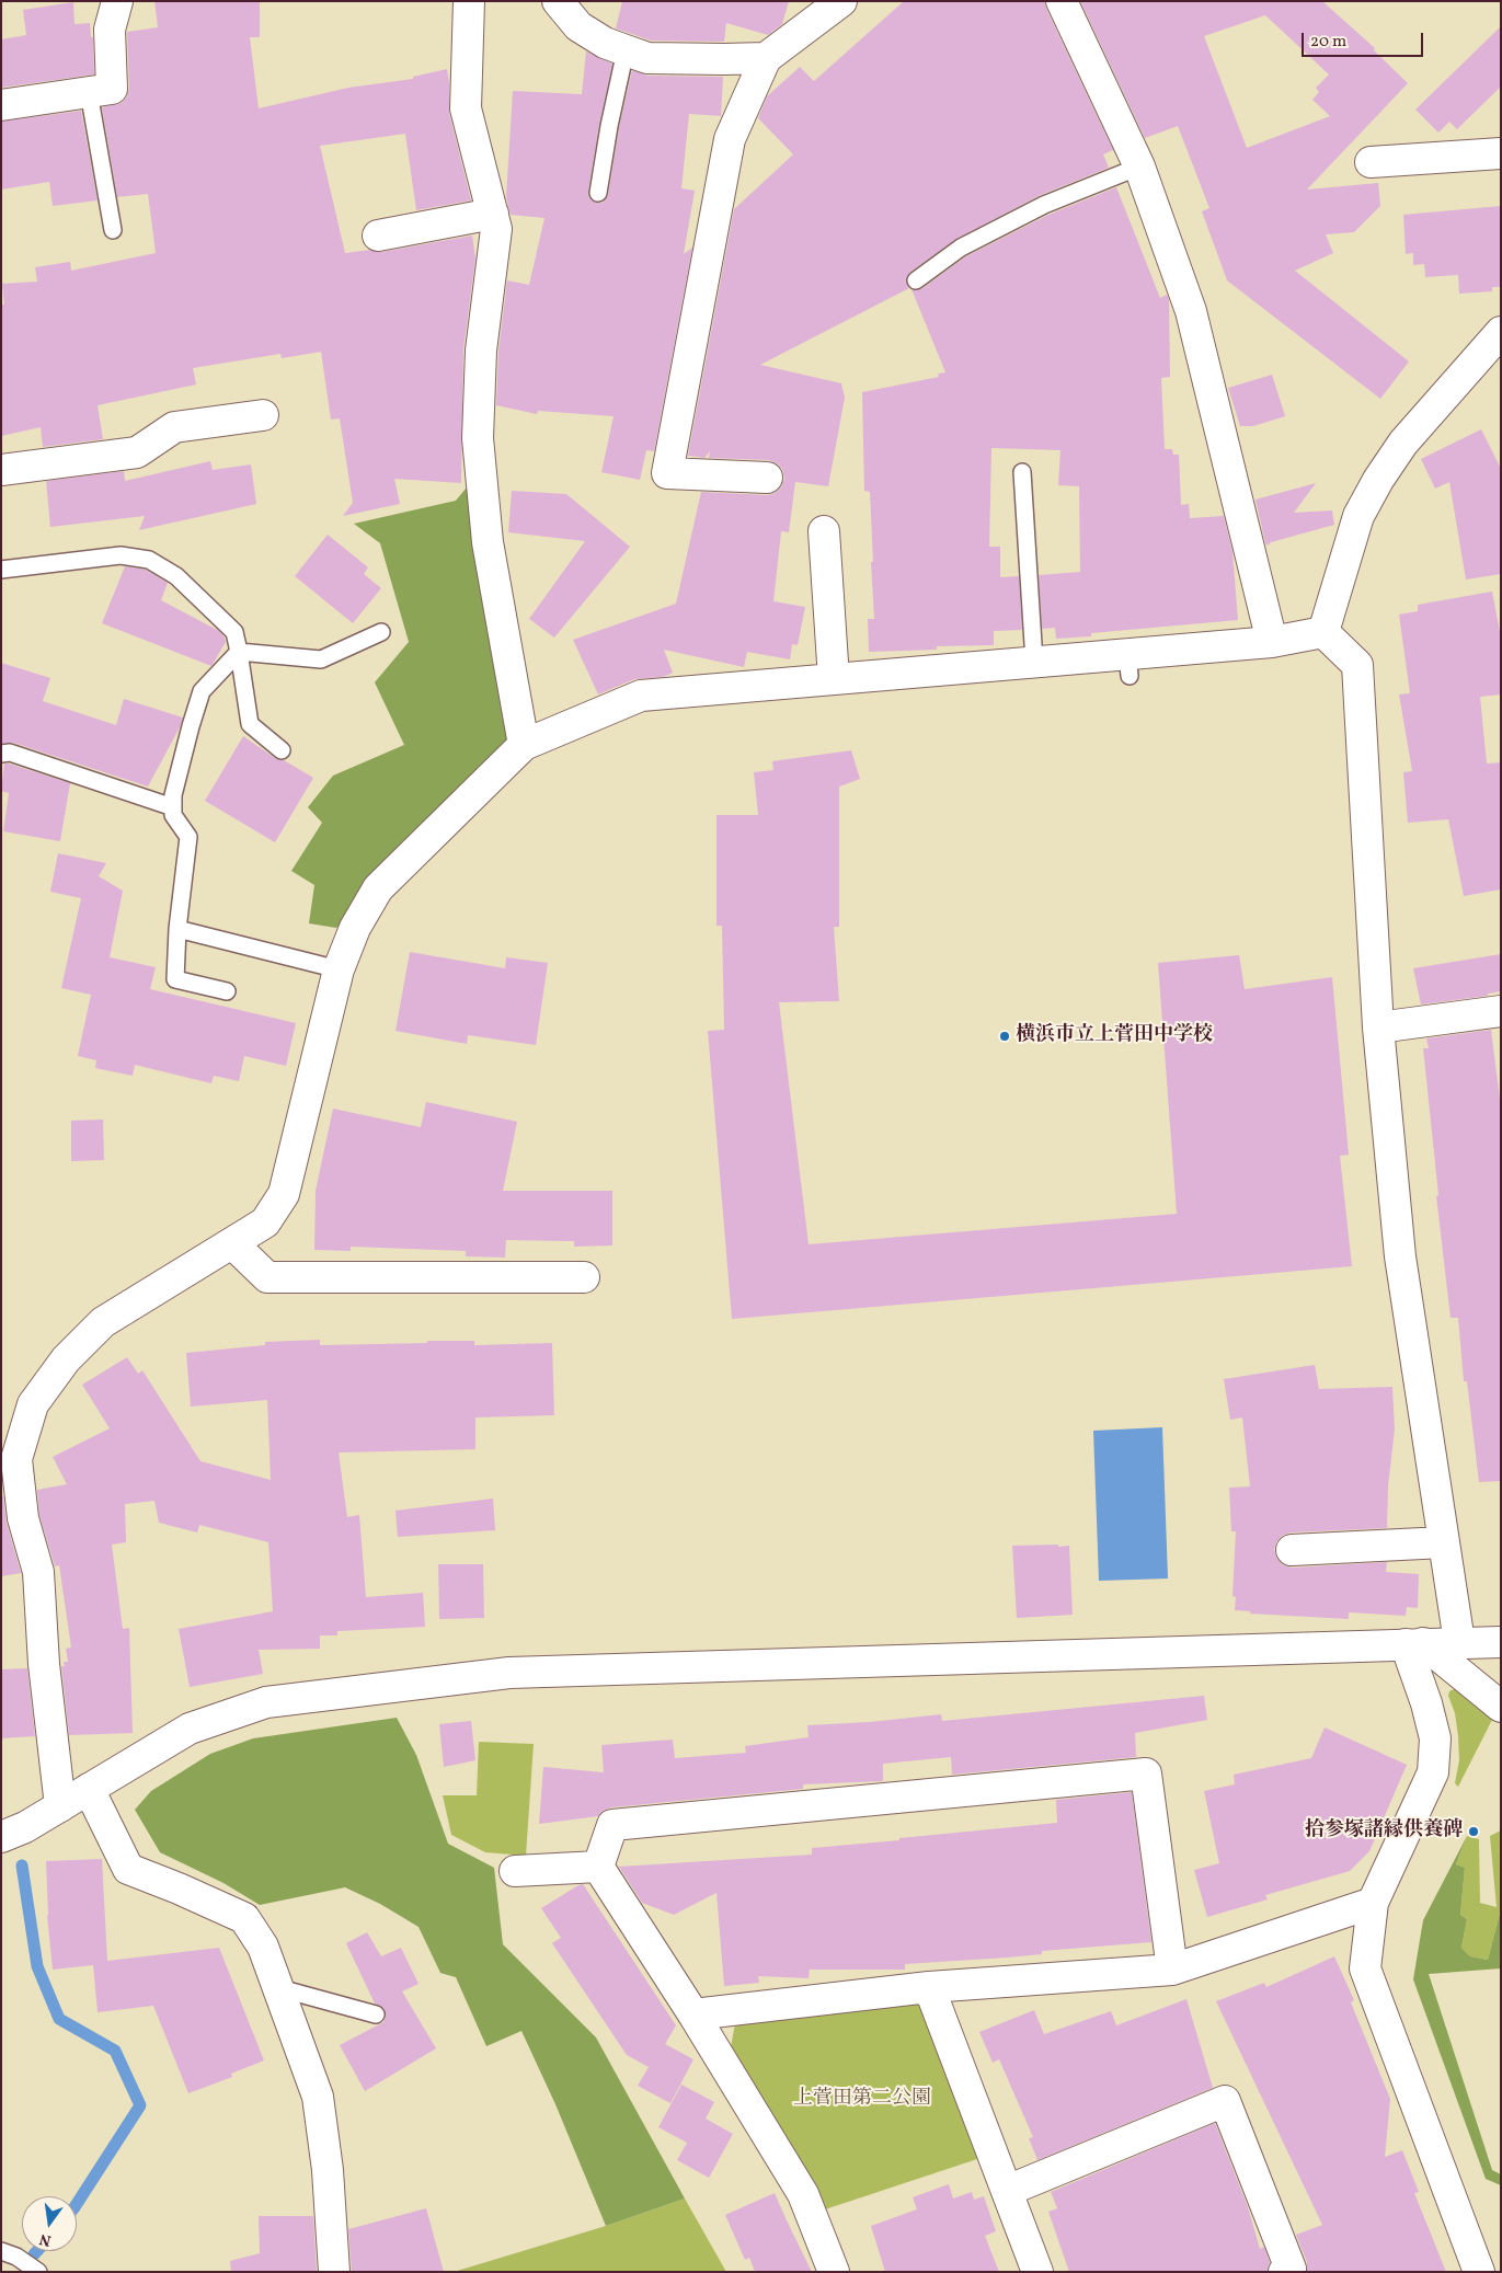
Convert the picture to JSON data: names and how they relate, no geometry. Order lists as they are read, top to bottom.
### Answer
{
  "parks": ["上菅田第二公園"],
  "places": ["横浜市立上菅田中学校", "拾参塚諸縁供養碑"],
  "scale_bar": "20 m",
  "north": "bottom"
}
